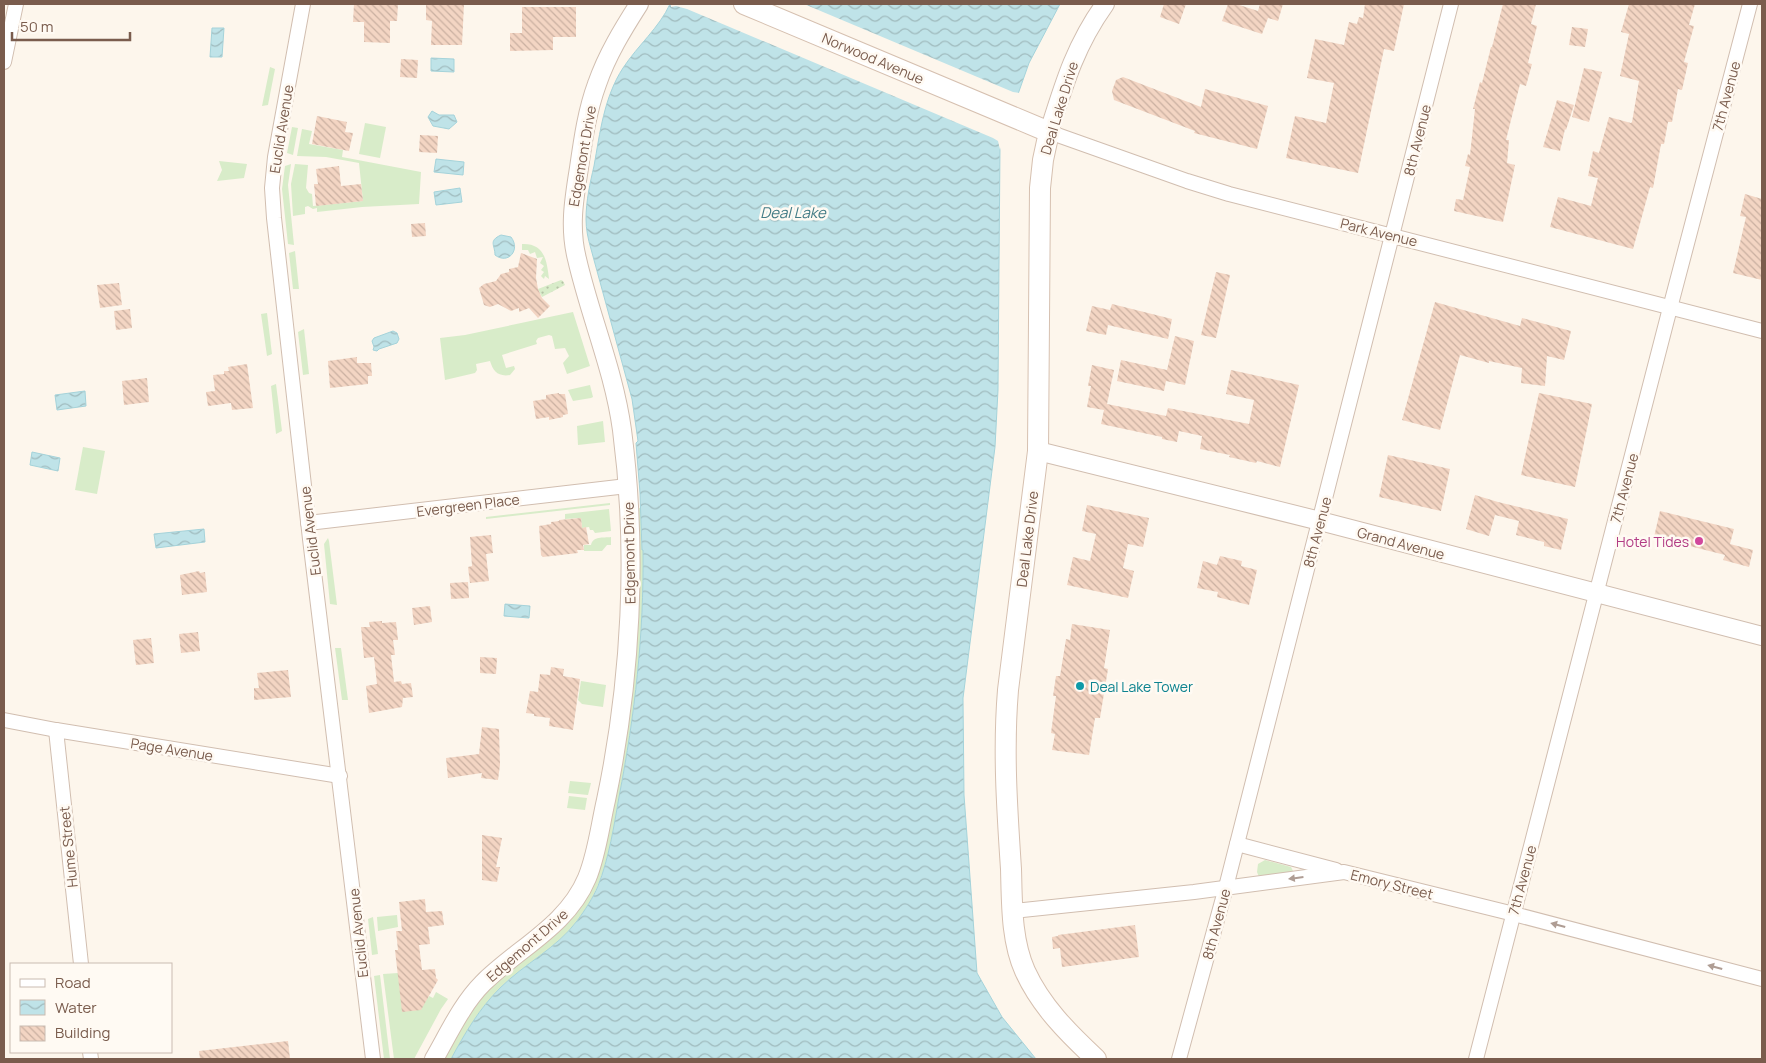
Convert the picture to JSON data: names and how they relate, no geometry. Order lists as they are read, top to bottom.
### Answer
{
  "streets": {
    "main road": ["Norwood Avenue", "Deal Lake Drive", "Park Avenue"],
    "street": [
      "7th Avenue",
      "Euclid Avenue",
      "8th Avenue",
      "Edgemont Drive",
      "Evergreen Place",
      "Grand Avenue",
      "Page Avenue",
      "Hume Street",
      "Emory Street"
    ]
  },
  "crossings": [
    ["Norwood Avenue", "Park Avenue"],
    ["7th Avenue", "Park Avenue"],
    ["7th Avenue", "Grand Avenue"],
    ["7th Avenue", "Emory Street"],
    ["Deal Lake Drive", "Park Avenue"],
    ["Deal Lake Drive", "Grand Avenue"],
    ["Deal Lake Drive", "Emory Street"],
    ["Euclid Avenue", "Evergreen Place"],
    ["Euclid Avenue", "Page Avenue"],
    ["8th Avenue", "Park Avenue"],
    ["8th Avenue", "Grand Avenue"],
    ["8th Avenue", "Emory Street"],
    ["Edgemont Drive", "Evergreen Place"],
    ["Page Avenue", "Hume Street"]
  ],
  "one_way": ["Emory Street"],
  "water": ["Deal Lake"],
  "places": ["Hotel Tides", "Deal Lake Tower"],
  "legend": ["Road", "Water", "Building"],
  "scale_bar": "50 m"
}
